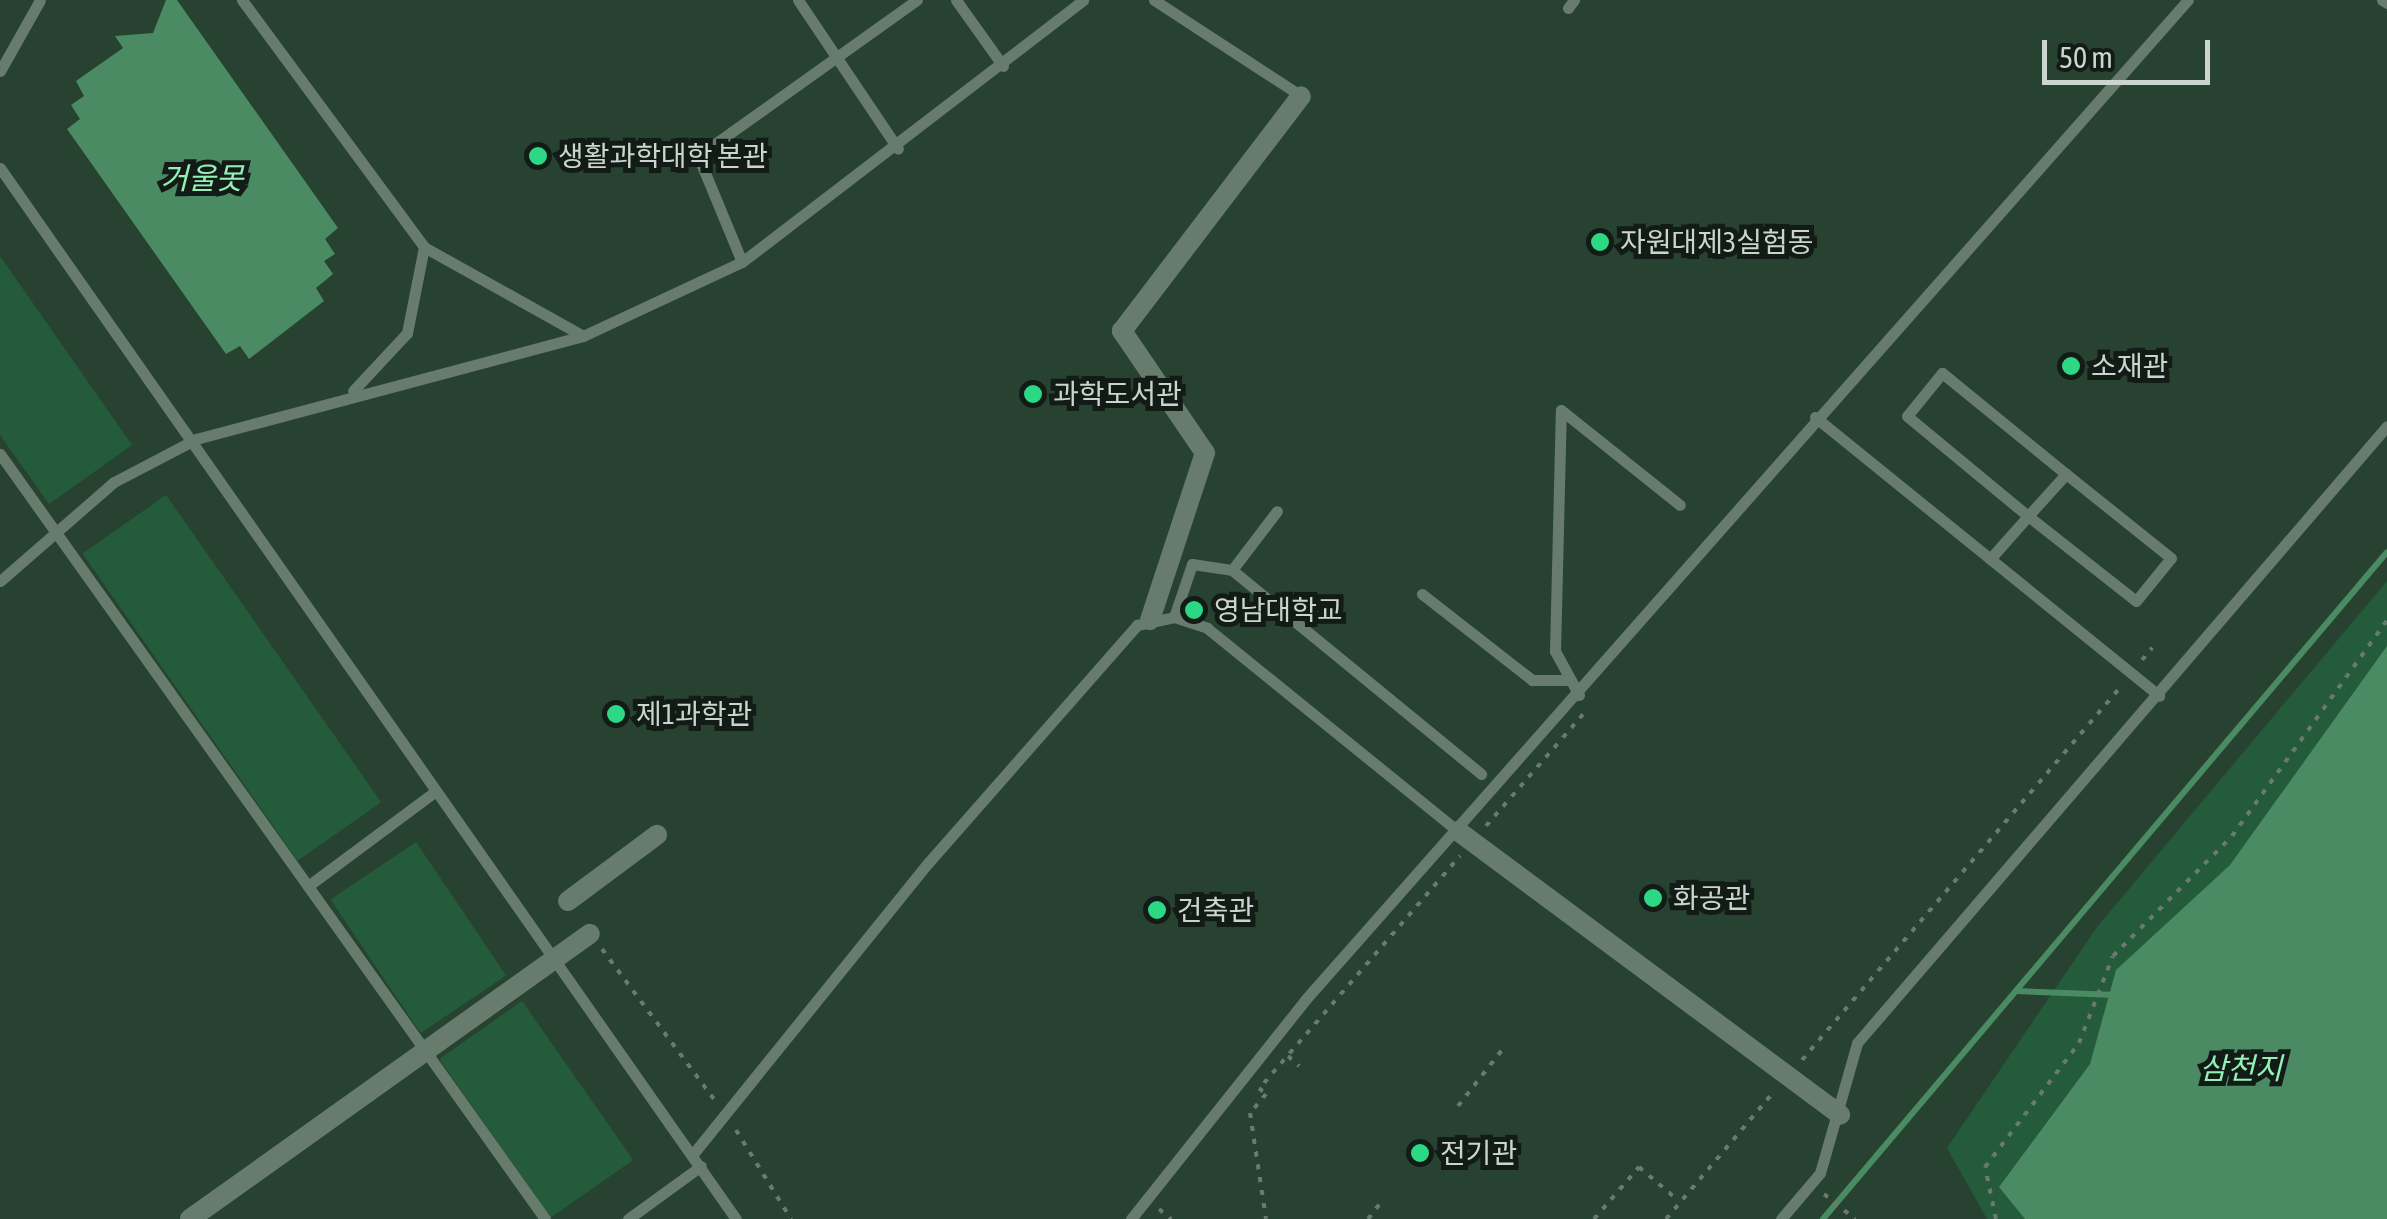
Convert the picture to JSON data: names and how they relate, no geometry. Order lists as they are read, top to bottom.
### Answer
{
  "water": ["거울못", "삼천지"],
  "places": [
    "생활과학대학 본관",
    "자원대제3실험동",
    "소재관",
    "과학도서관",
    "영남대학교",
    "제1과학관",
    "화공관",
    "건축관",
    "전기관"
  ],
  "scale_bar": "50 m"
}
